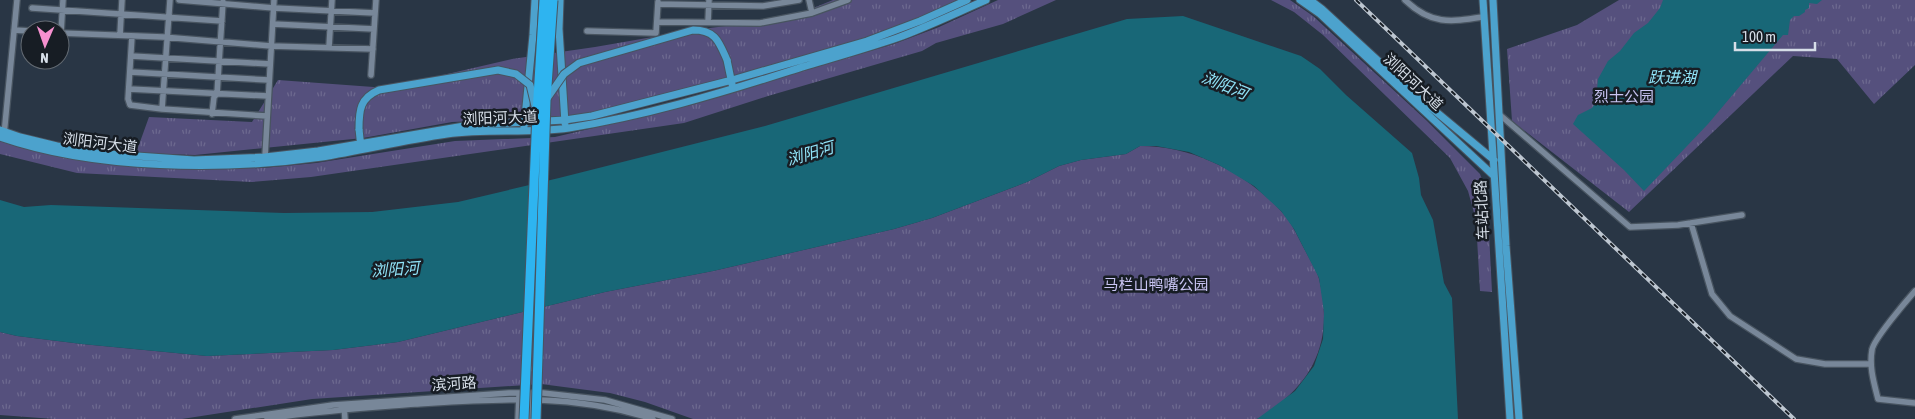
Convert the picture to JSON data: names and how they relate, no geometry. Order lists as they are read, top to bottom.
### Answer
{
  "streets": {
    "main road": ["浏阳河大道", "车站北路"],
    "street": ["滨河路"]
  },
  "crossings": [
    ["浏阳河大道", "车站北路"]
  ],
  "water": ["跃进湖", "浏阳河"],
  "parks": ["烈士公园", "马栏山鸭嘴公园"],
  "scale_bar": "100 m",
  "north": "bottom"
}
